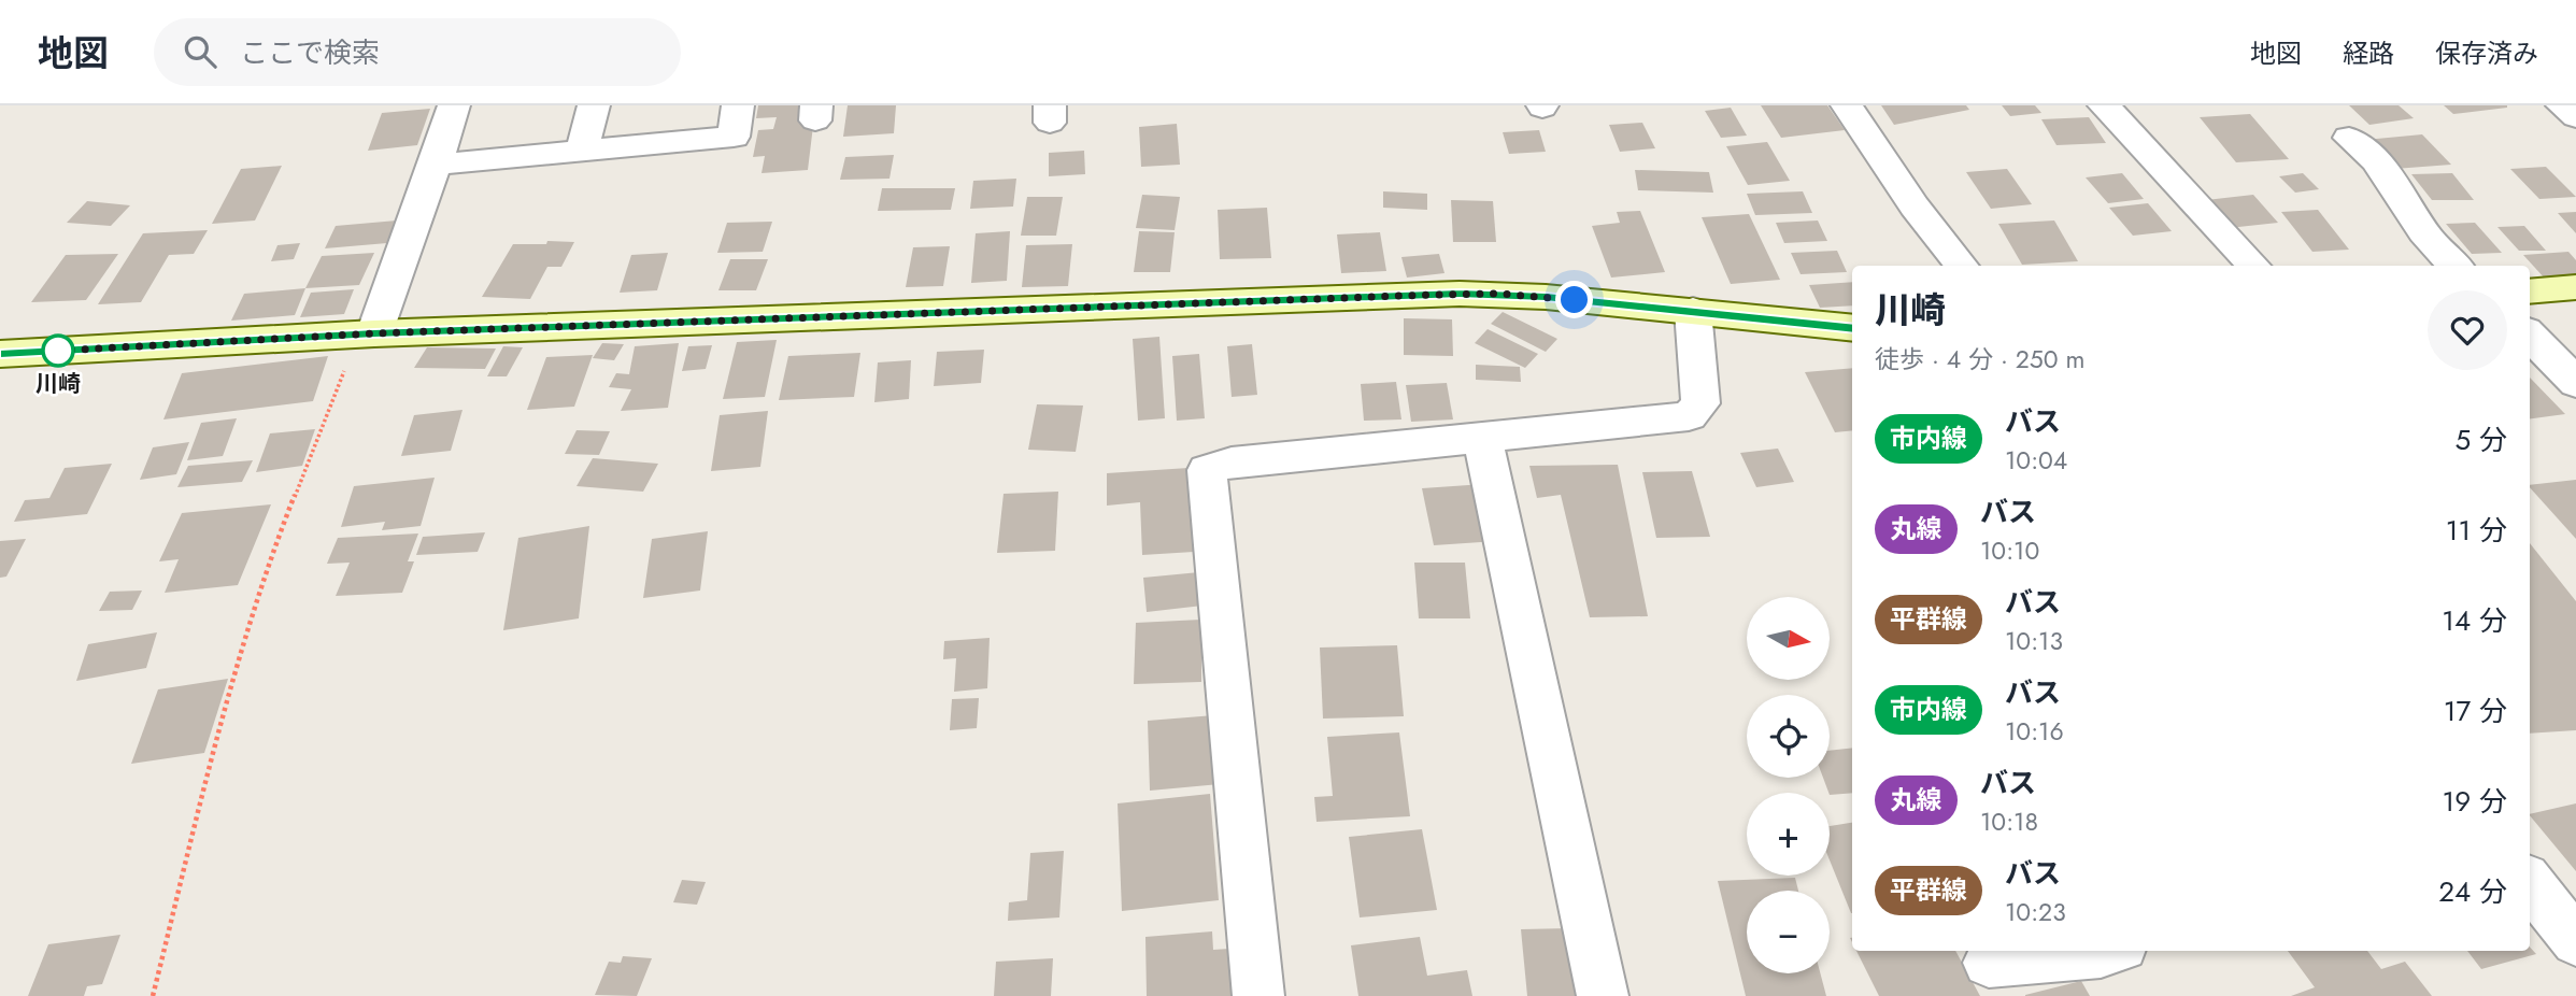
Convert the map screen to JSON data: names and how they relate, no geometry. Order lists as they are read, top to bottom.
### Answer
{
  "places": ["川崎"],
  "lines": ["bus line 市内線"],
  "north": "right",
  "page": {
    "header": "地図",
    "search": "ここで検索",
    "nav": ["地図", "経路", "保存済み"],
    "heading": ["川崎", "徒歩 · 4 分 · 250 m"],
    "list": [
      {
        "mark": "市内線",
        "name": "バス",
        "note": "10:04",
        "value": "5 分"
      },
      {
        "mark": "丸線",
        "name": "バス",
        "note": "10:10",
        "value": "11 分"
      },
      {
        "mark": "平群線",
        "name": "バス",
        "note": "10:13",
        "value": "14 分"
      },
      {
        "mark": "市内線",
        "name": "バス",
        "note": "10:16",
        "value": "17 分"
      },
      {
        "mark": "丸線",
        "name": "バス",
        "note": "10:18",
        "value": "19 分"
      },
      {
        "mark": "平群線",
        "name": "バス",
        "note": "10:23",
        "value": "24 分"
      }
    ],
    "map_buttons": ["+", "−"]
  }
}
